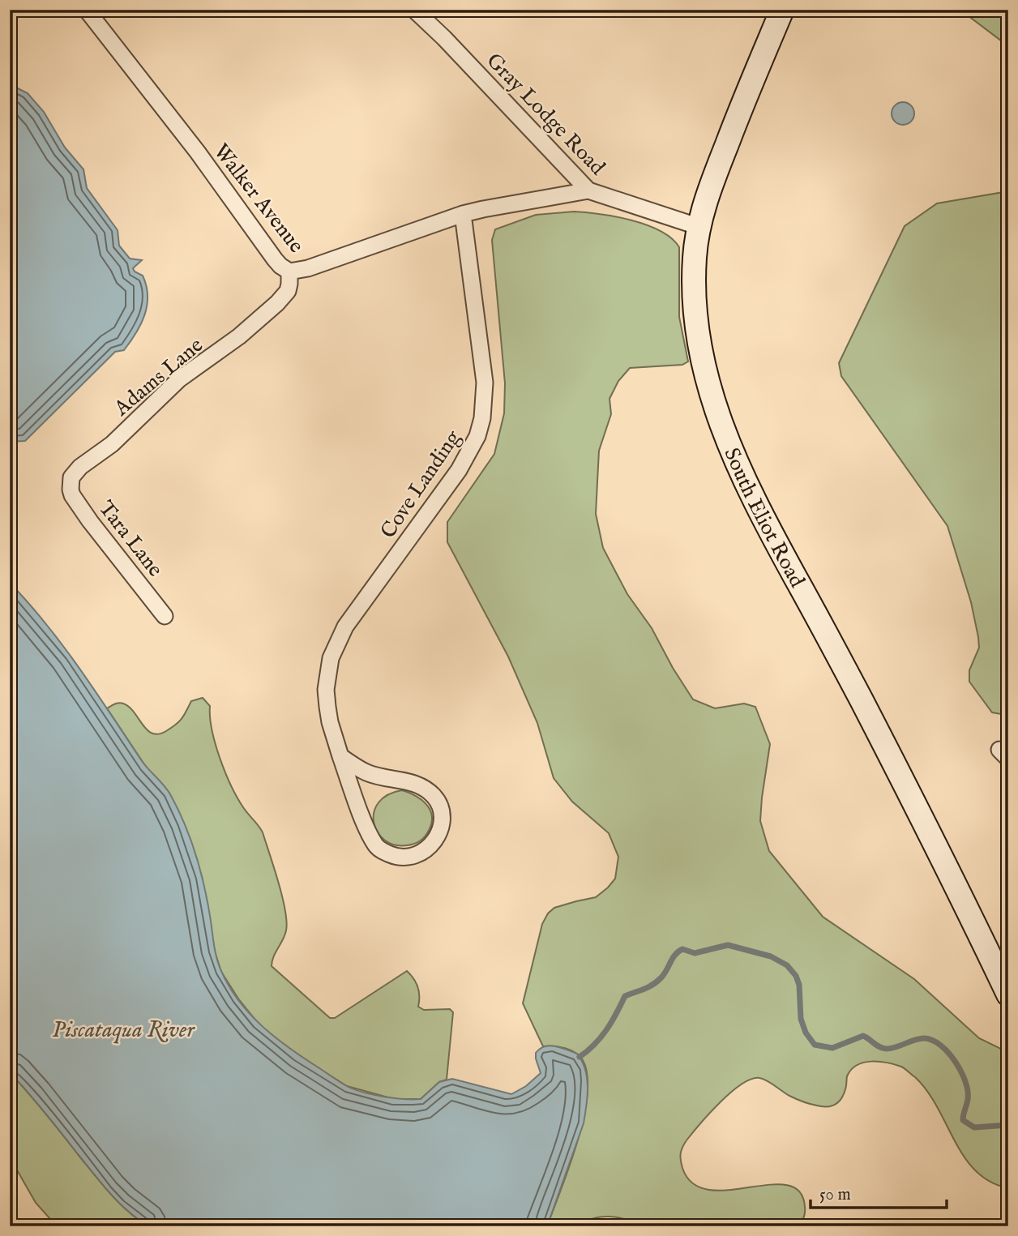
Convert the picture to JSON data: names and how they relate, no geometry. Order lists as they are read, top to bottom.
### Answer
{
  "streets": {
    "main road": ["South Eliot Road"],
    "street": [
      "Gray Lodge Road",
      "Walker Avenue",
      "Adams Lane",
      "Cove Landing",
      "Tara Lane"
    ]
  },
  "crossings": [
    ["Gray Lodge Road", "Walker Avenue"],
    ["Gray Lodge Road", "South Eliot Road"],
    ["Walker Avenue", "Adams Lane"],
    ["Walker Avenue", "Cove Landing"],
    ["Adams Lane", "Tara Lane"]
  ],
  "water": ["Piscataqua River"],
  "scale_bar": "50 m"
}
